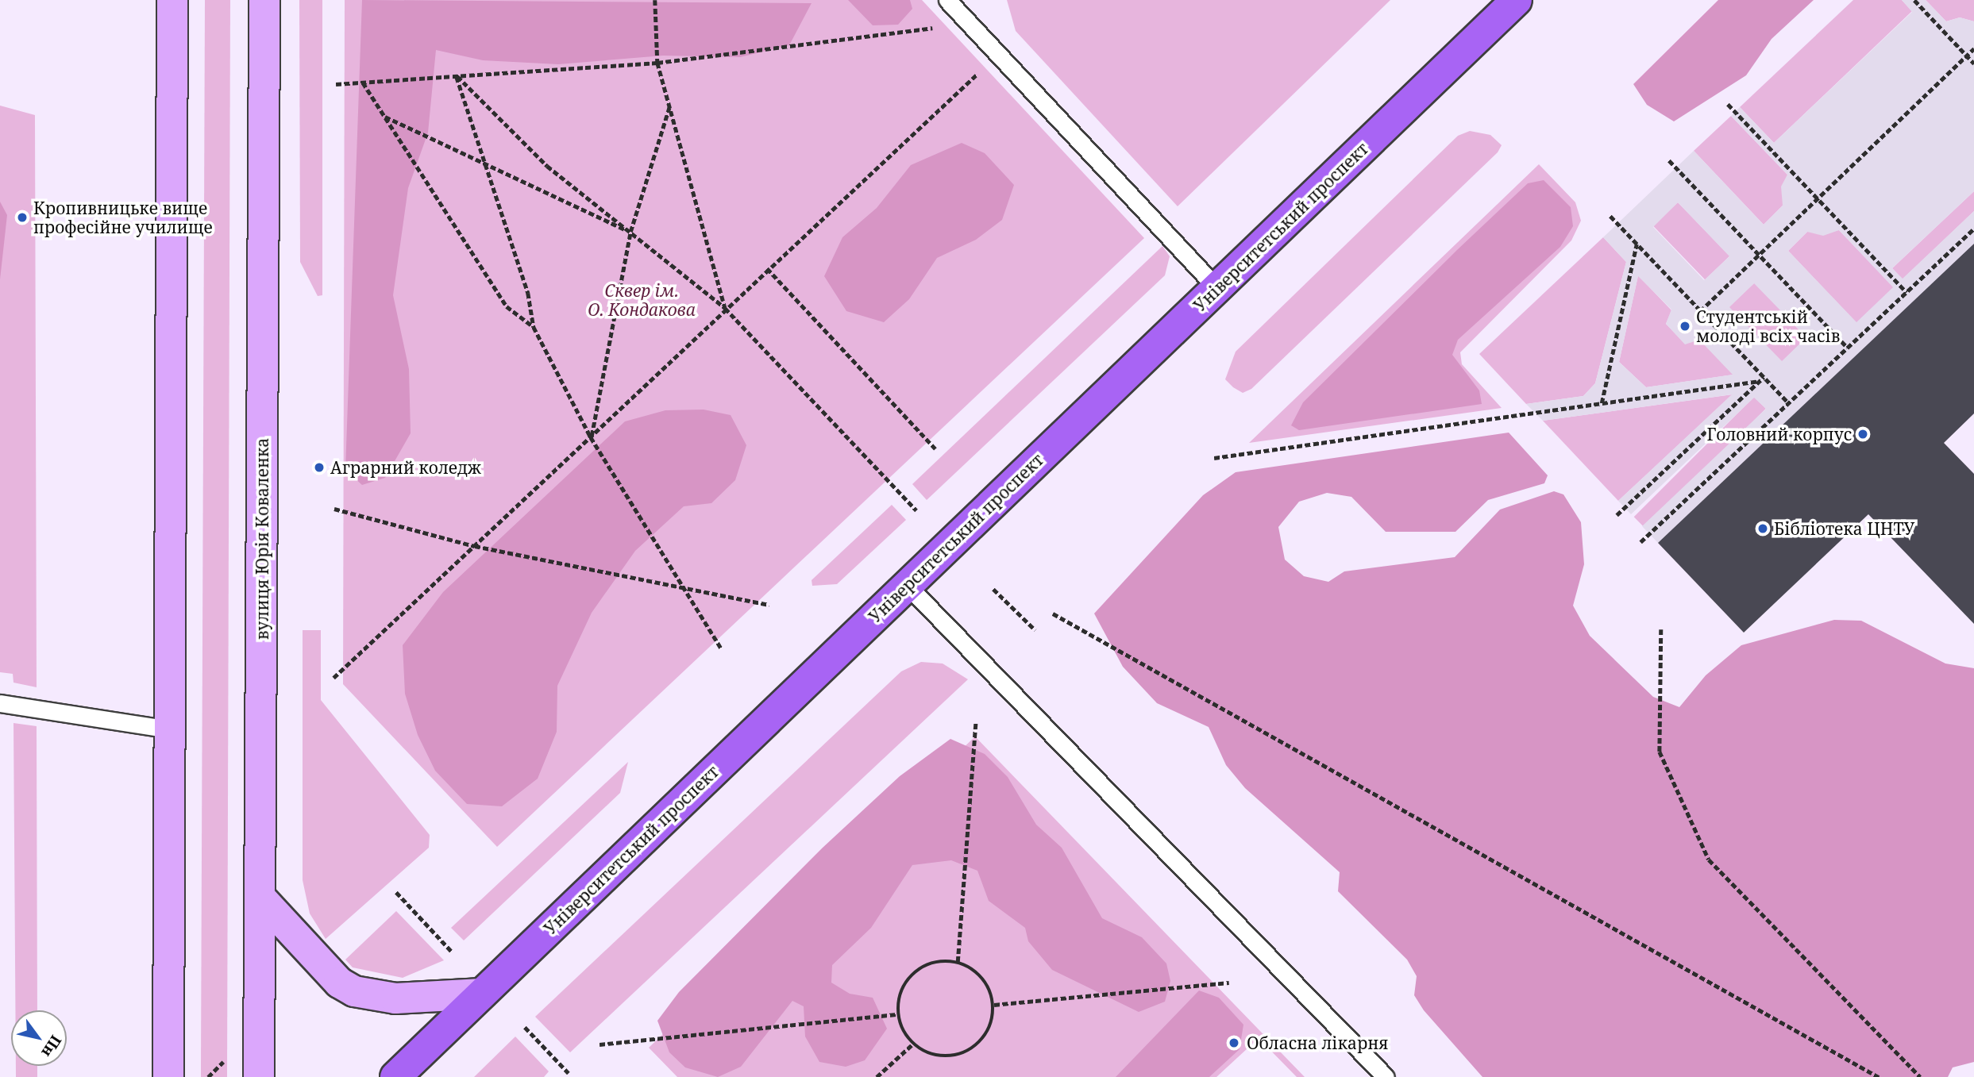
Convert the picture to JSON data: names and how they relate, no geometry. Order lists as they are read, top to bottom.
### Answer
{
  "streets": {
    "main road": ["Університетський проспект", "вулиця Юрія Коваленка"]
  },
  "parks": ["Сквер ім. О. Кондакова"],
  "places": [
    "Кропивницьке вище професійне училище",
    "Студентській молоді всіх часів",
    "Головний корпус",
    "Аграрний коледж",
    "Бібліотека ЦНТУ",
    "Обласна лікарня"
  ],
  "north": "bottom right"
}
